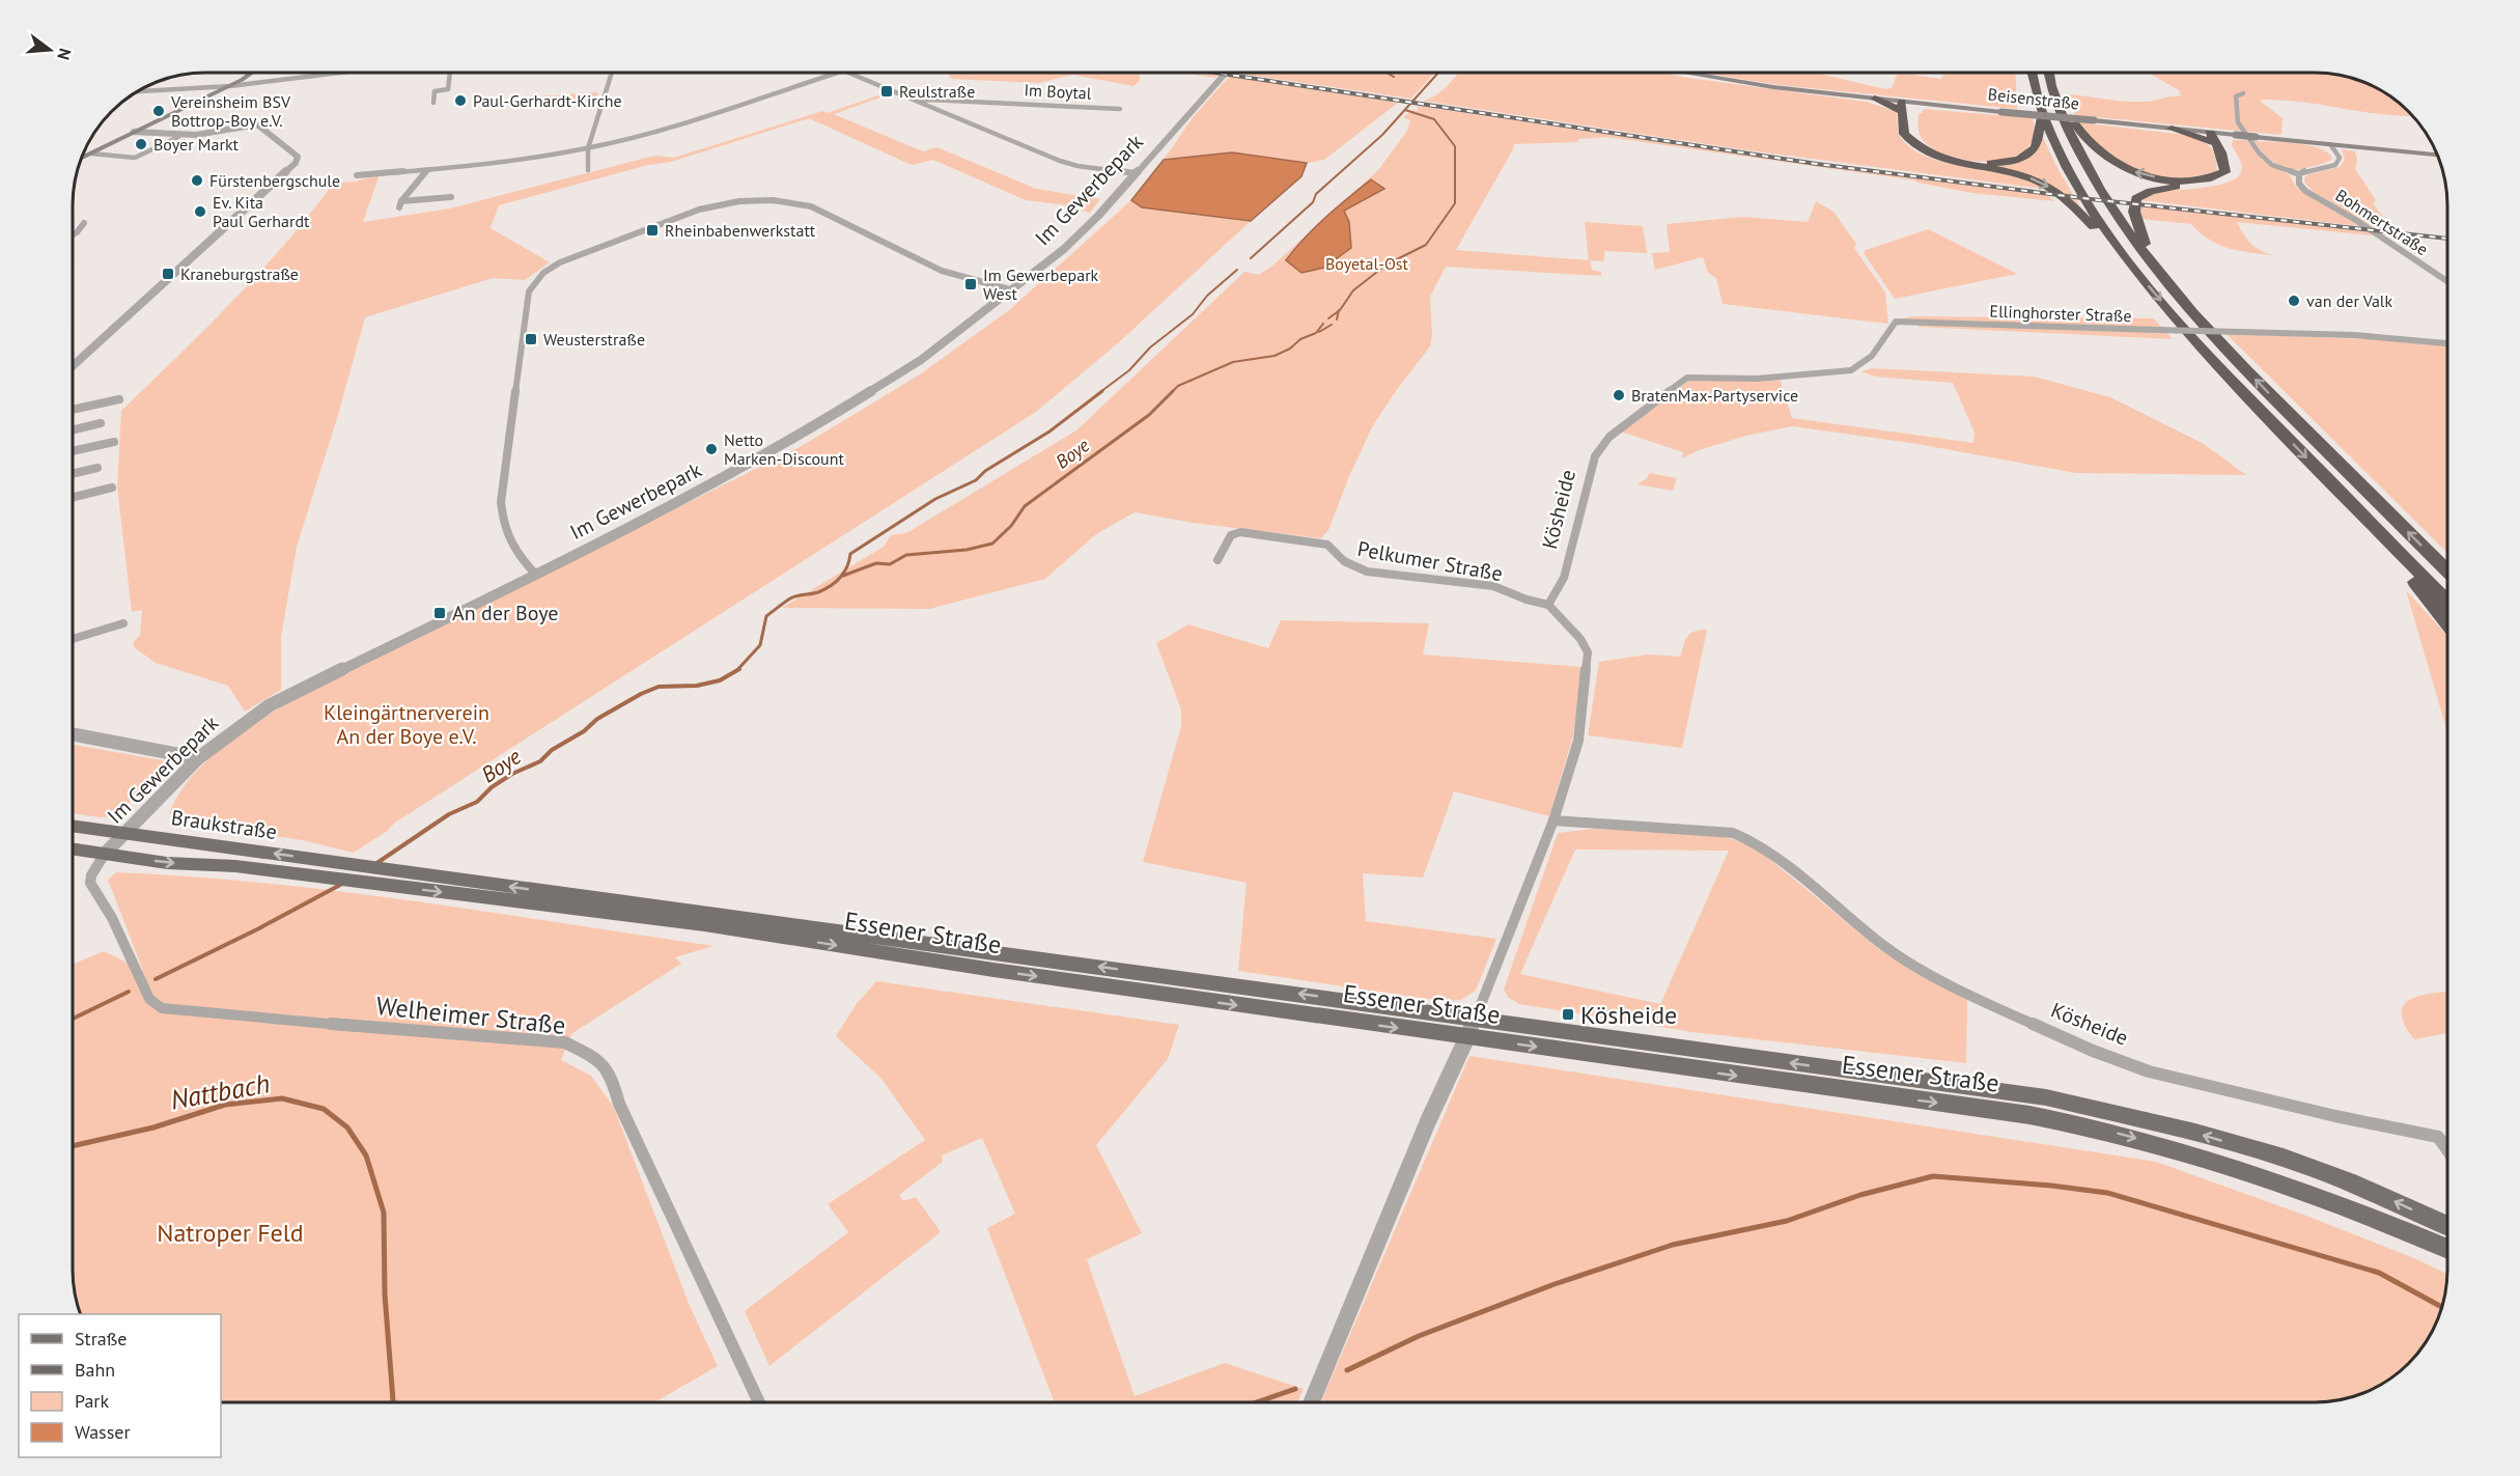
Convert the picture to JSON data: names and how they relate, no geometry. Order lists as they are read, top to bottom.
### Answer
{
  "streets": {
    "main road": ["Beisenstraße", "Braukstraße", "Essener Straße"],
    "street": [
      "Im Boytal",
      "Im Gewerbepark",
      "Bohmertstraße",
      "Ellinghorster Straße",
      "Kösheide",
      "Pelkumer Straße",
      "Welheimer Straße"
    ]
  },
  "crossings": [
    ["Im Gewerbepark", "Braukstraße"],
    ["Im Gewerbepark", "Welheimer Straße"],
    ["Ellinghorster Straße", "Kösheide"],
    ["Kösheide", "Pelkumer Straße"],
    ["Braukstraße", "Essener Straße"],
    ["Braukstraße", "Welheimer Straße"]
  ],
  "water": ["Boye", "Nattbach"],
  "parks": ["Boyetal-Ost", "Kleingärtnerverein An der Boye e.V.", "Natroper Feld"],
  "places": {
    "transit": [
      "Reulstraße",
      "Rheinbabenwerkstatt",
      "Kraneburgstraße",
      "Im Gewerbepark West",
      "Weusterstraße",
      "An der Boye",
      "Kösheide"
    ],
    "other": [
      "Paul-Gerhardt-Kirche",
      "Vereinsheim BSV Bottrop-Boy e.V.",
      "Boyer Markt",
      "Fürstenbergschule",
      "Ev. Kita Paul Gerhardt",
      "van der Valk",
      "BratenMax-Partyservice",
      "Netto Marken-Discount"
    ]
  },
  "legend": [
    "Straße",
    "Bahn",
    "Park",
    "Wasser"
  ],
  "north": "right"
}
